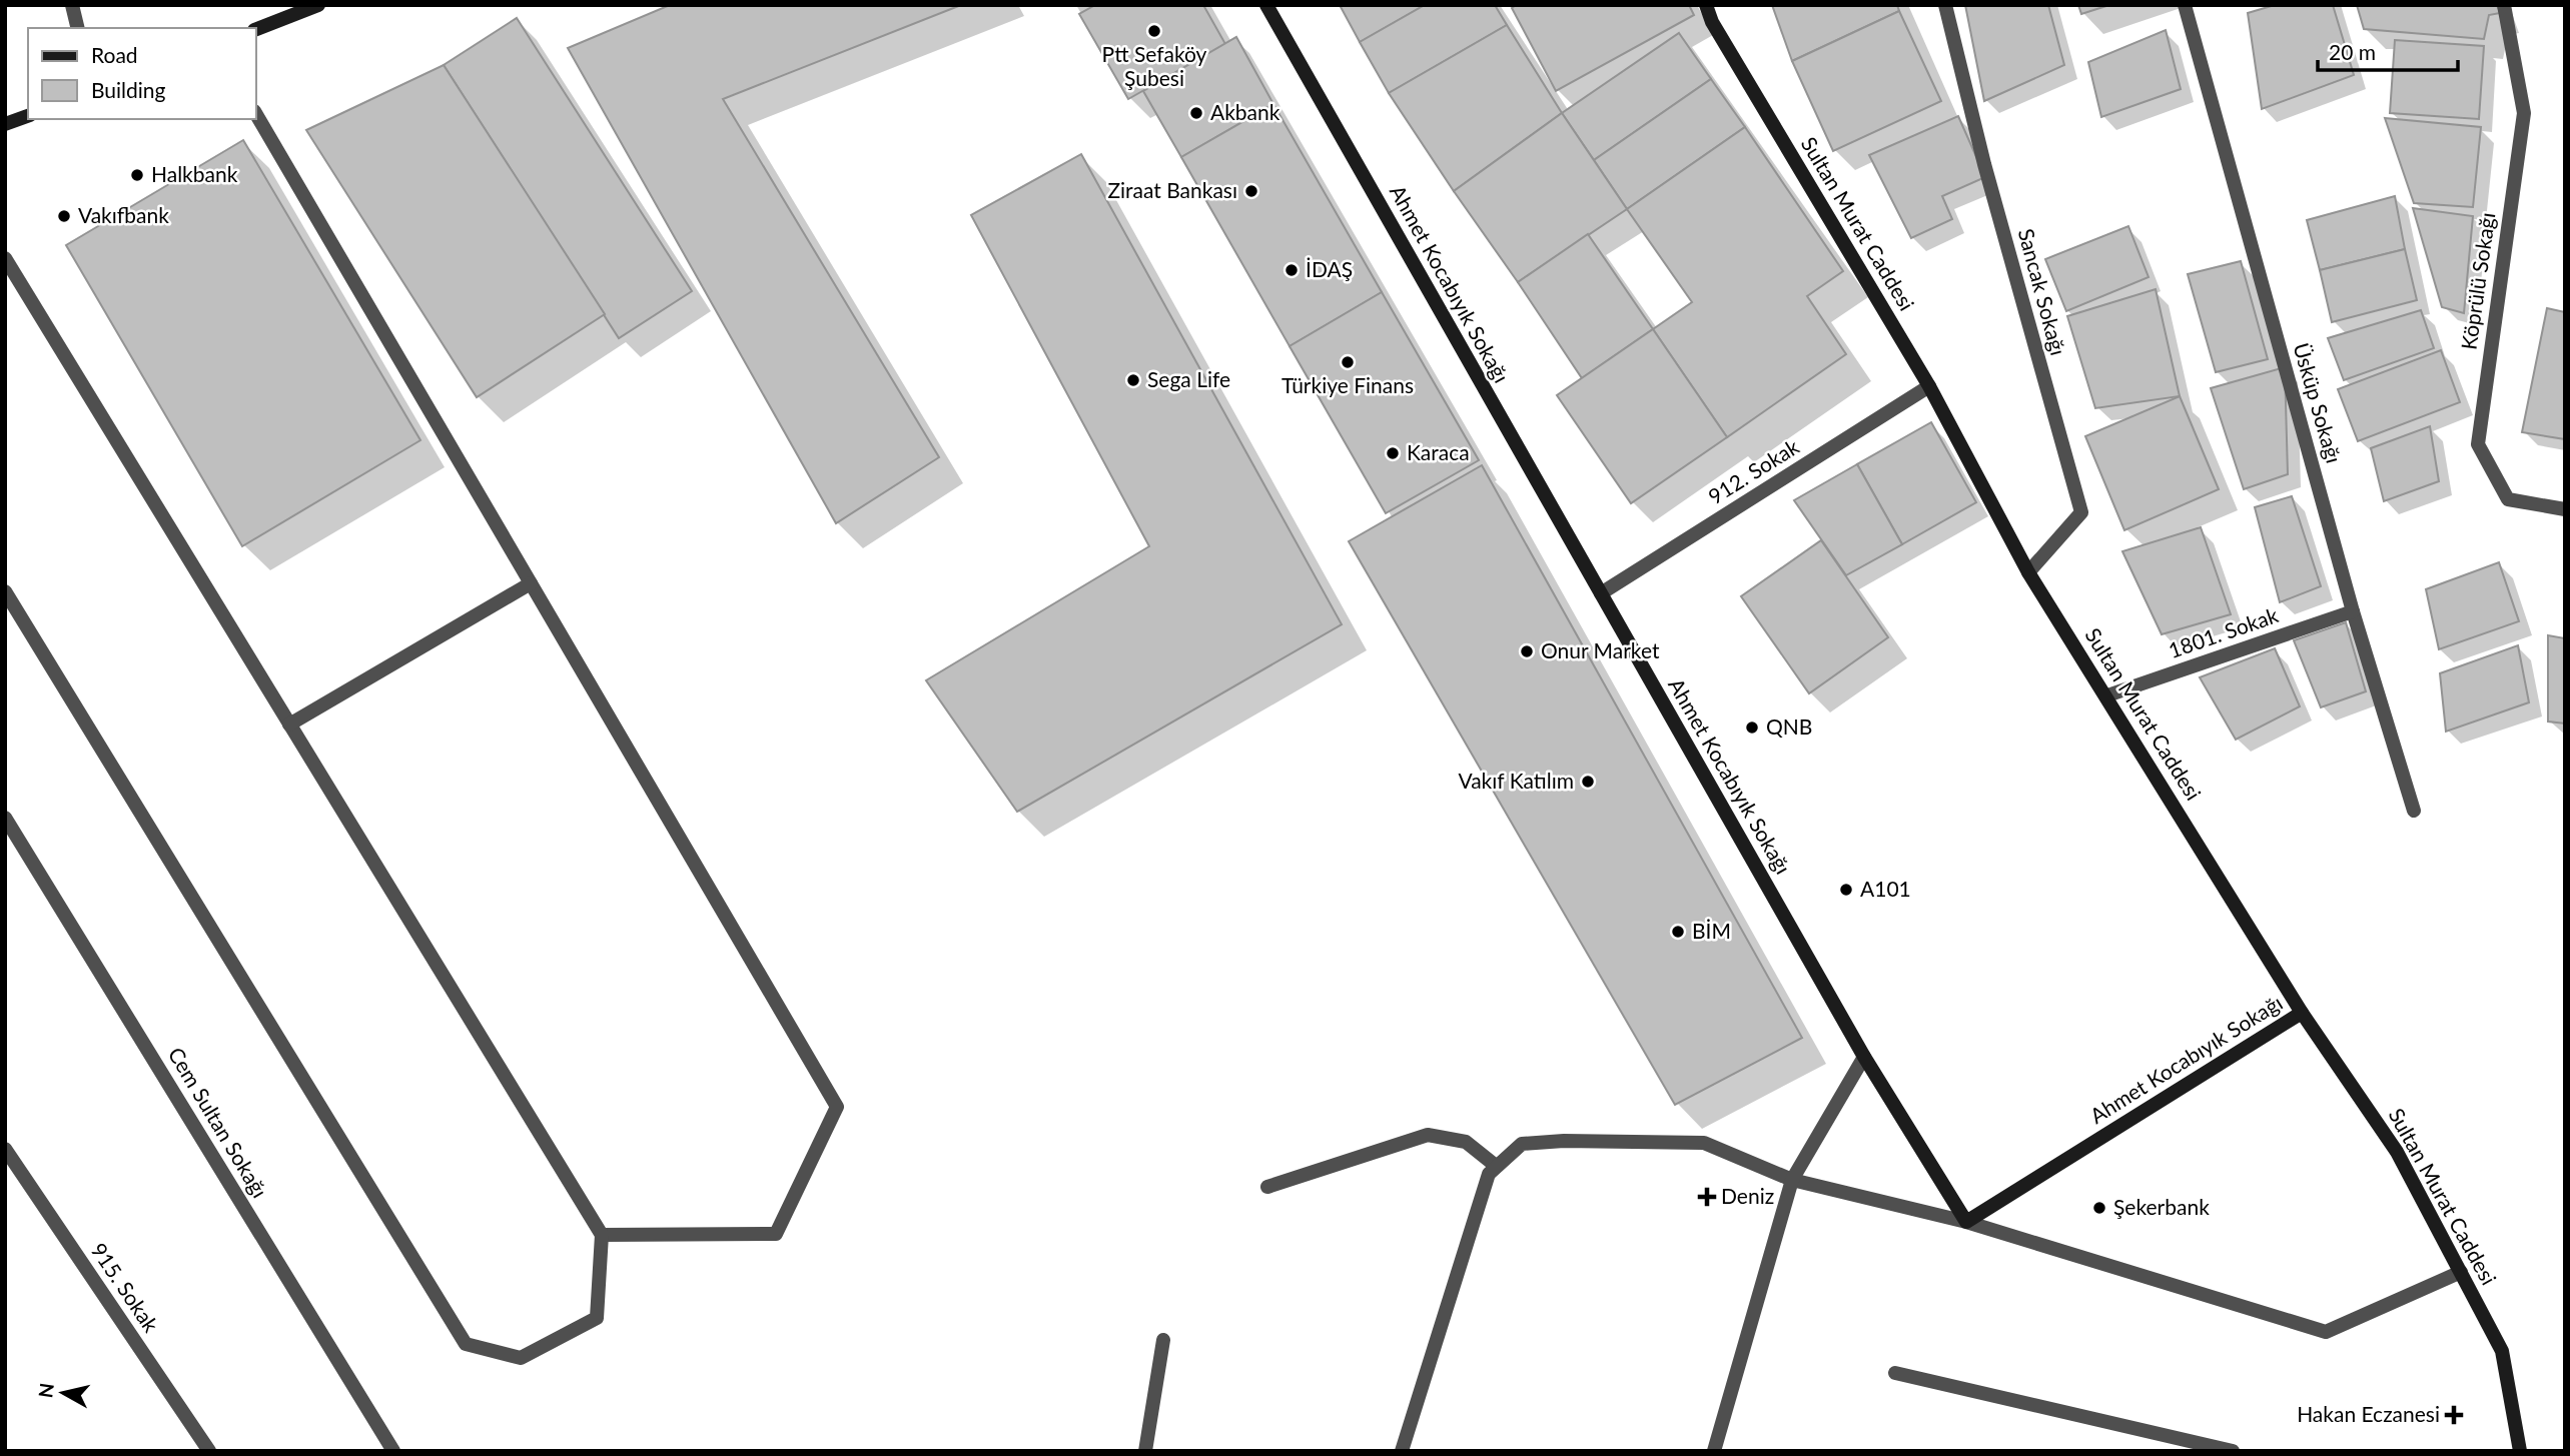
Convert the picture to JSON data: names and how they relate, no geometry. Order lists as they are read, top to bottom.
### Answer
{
  "streets": {
    "street": [
      "Sultan Murat Caddesi",
      "Köprülü Sokağı",
      "Ahmet Kocabıyık Sokağı",
      "Sancak Sokağı",
      "Üsküp Sokağı",
      "912. Sokak",
      "1801. Sokak",
      "Cem Sultan Sokağı",
      "915. Sokak"
    ]
  },
  "crossings": [
    ["Sultan Murat Caddesi", "Ahmet Kocabıyık Sokağı"],
    ["Sultan Murat Caddesi", "Sancak Sokağı"],
    ["Sultan Murat Caddesi", "912. Sokak"],
    ["Sultan Murat Caddesi", "1801. Sokak"],
    ["Ahmet Kocabıyık Sokağı", "912. Sokak"],
    ["Üsküp Sokağı", "1801. Sokak"]
  ],
  "places": {
    "other": [
      "Ptt Sefaköy Şubesi",
      "Akbank",
      "Halkbank",
      "Ziraat Bankası",
      "Vakıfbank",
      "İDAŞ",
      "Türkiye Finans",
      "Sega Life",
      "Karaca",
      "Onur Market",
      "QNB",
      "Vakıf Katılım",
      "A101",
      "BİM",
      "Şekerbank"
    ],
    "health": ["Deniz", "Hakan Eczanesi"]
  },
  "legend": ["Road", "Building"],
  "scale_bar": "20 m",
  "north": "left"
}
